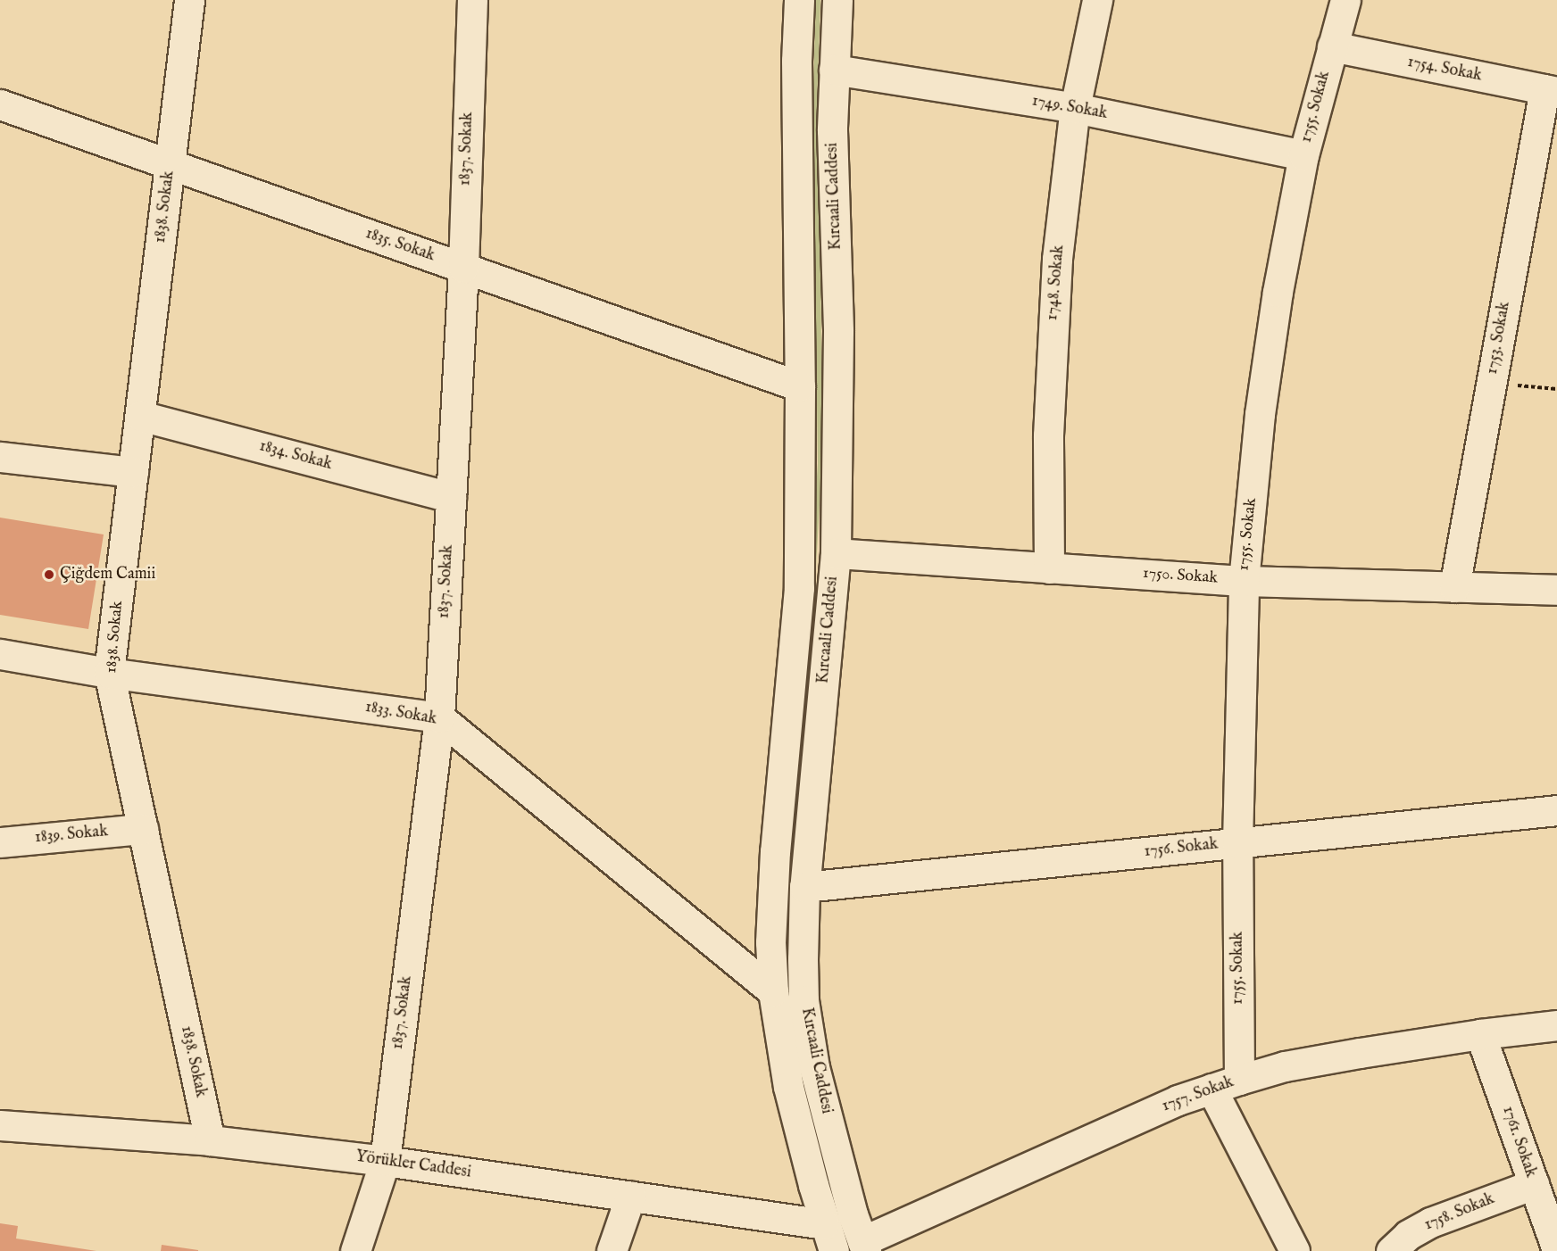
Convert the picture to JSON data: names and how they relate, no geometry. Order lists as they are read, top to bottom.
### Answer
{
  "streets": {
    "street": [
      "1754. Sokak",
      "1755. Sokak",
      "1749. Sokak",
      "1837. Sokak",
      "Kırcaali Caddesi",
      "1838. Sokak",
      "1835. Sokak",
      "1748. Sokak",
      "1753. Sokak",
      "1834. Sokak",
      "1750. Sokak",
      "1833. Sokak",
      "1839. Sokak",
      "1756. Sokak",
      "1757. Sokak",
      "1761. Sokak",
      "Yörükler Caddesi",
      "1758. Sokak"
    ]
  },
  "crossings": [
    ["1754. Sokak", "1755. Sokak"],
    ["1754. Sokak", "1753. Sokak"],
    ["1755. Sokak", "1749. Sokak"],
    ["1755. Sokak", "1750. Sokak"],
    ["1755. Sokak", "1756. Sokak"],
    ["1755. Sokak", "1757. Sokak"],
    ["1749. Sokak", "Kırcaali Caddesi"],
    ["1749. Sokak", "1748. Sokak"],
    ["1837. Sokak", "1835. Sokak"],
    ["1837. Sokak", "1834. Sokak"],
    ["1837. Sokak", "1833. Sokak"],
    ["1837. Sokak", "Yörükler Caddesi"],
    ["Kırcaali Caddesi", "1835. Sokak"],
    ["Kırcaali Caddesi", "1750. Sokak"],
    ["Kırcaali Caddesi", "1833. Sokak"],
    ["Kırcaali Caddesi", "1756. Sokak"],
    ["Kırcaali Caddesi", "1757. Sokak"],
    ["Kırcaali Caddesi", "Yörükler Caddesi"],
    ["1838. Sokak", "1835. Sokak"],
    ["1838. Sokak", "1834. Sokak"],
    ["1838. Sokak", "1833. Sokak"],
    ["1838. Sokak", "1839. Sokak"],
    ["1838. Sokak", "Yörükler Caddesi"],
    ["1748. Sokak", "1750. Sokak"],
    ["1753. Sokak", "1750. Sokak"],
    ["1757. Sokak", "1761. Sokak"],
    ["1761. Sokak", "1758. Sokak"]
  ],
  "places": ["Çiğdem Camii"]
}
